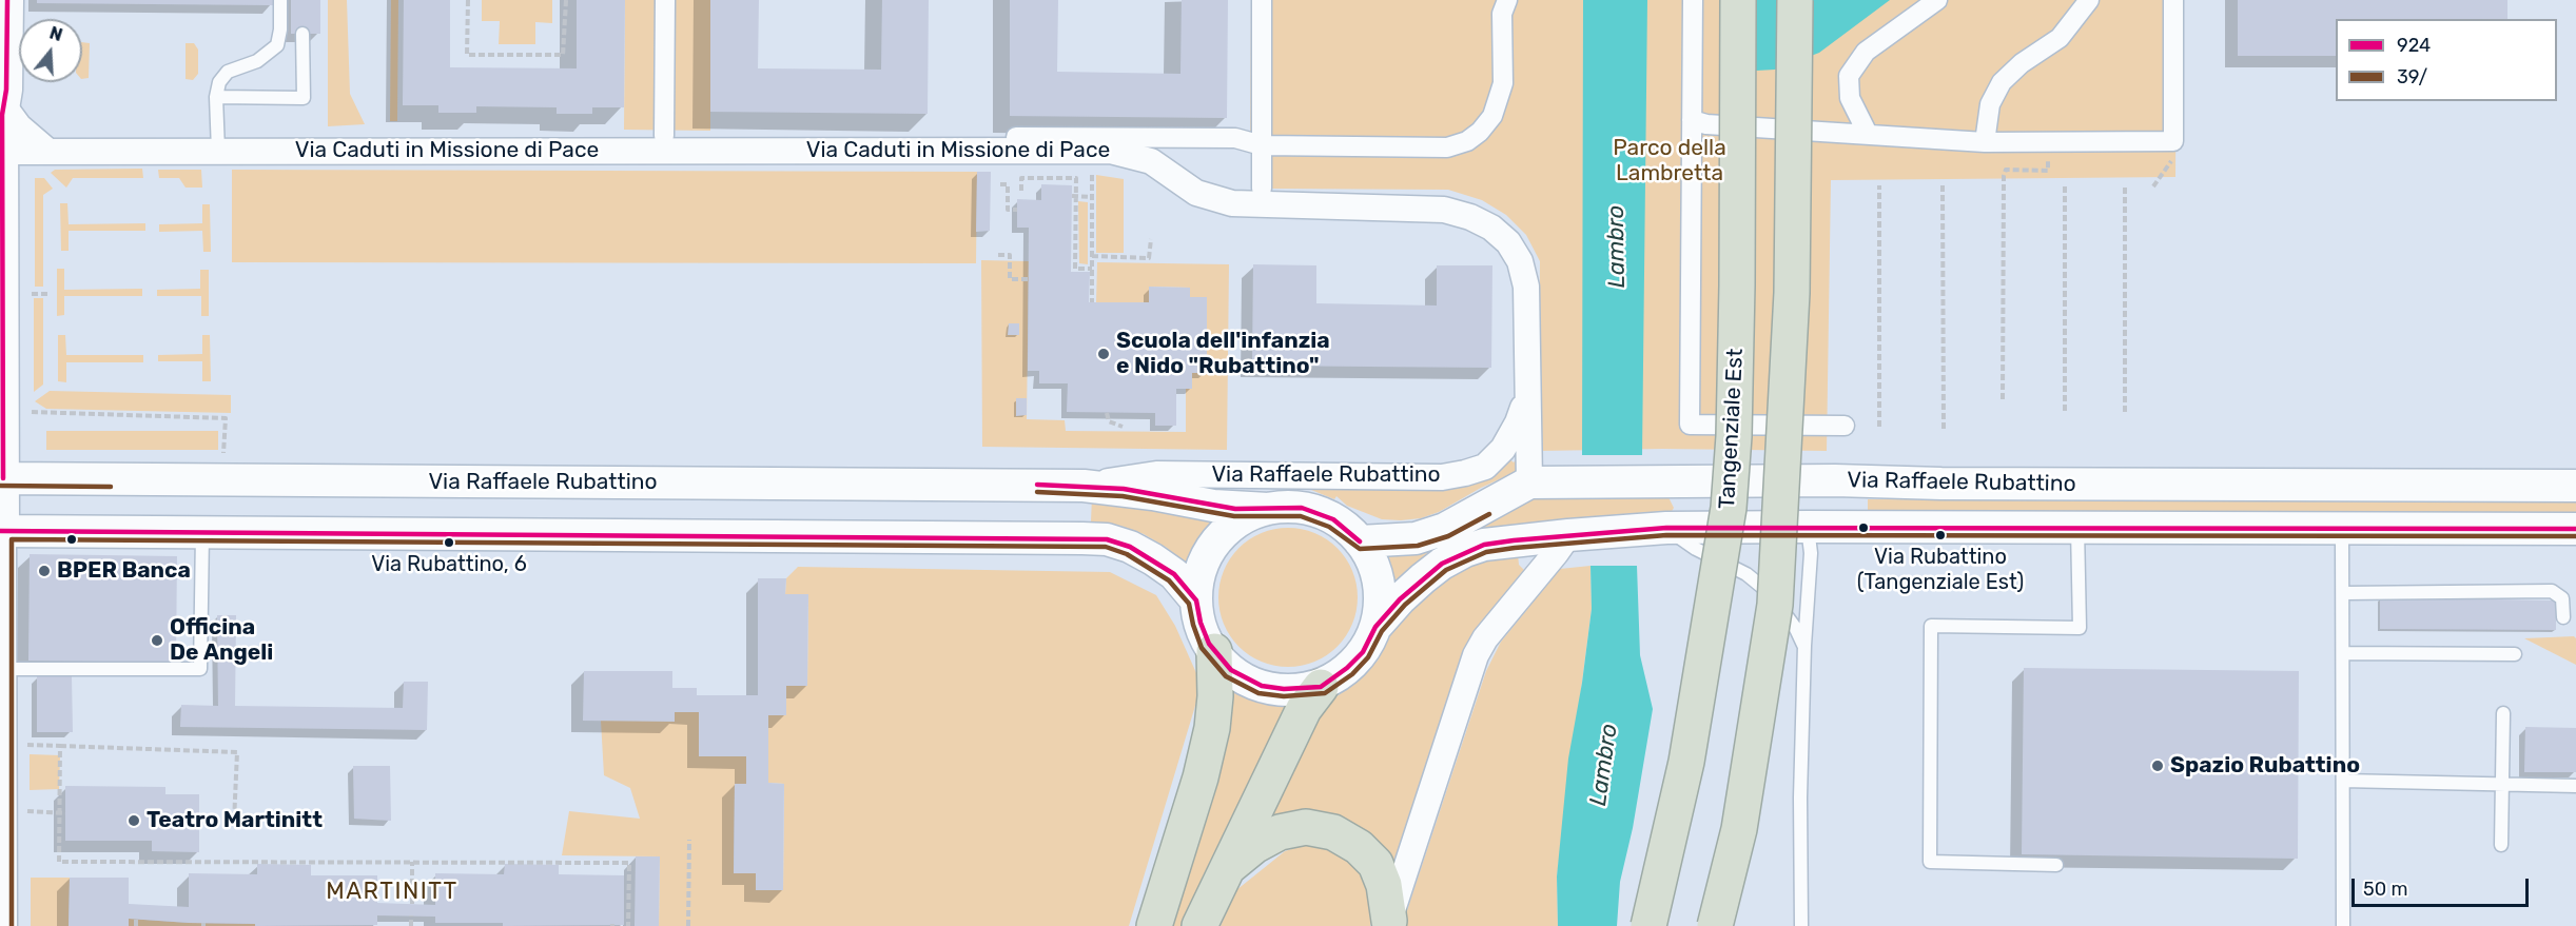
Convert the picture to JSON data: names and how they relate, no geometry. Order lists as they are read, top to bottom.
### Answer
{
  "streets": {
    "highway": ["Tangenziale Est"],
    "street": ["Via Caduti in Missione di Pace", "Via Raffaele Rubattino"]
  },
  "crossings": [
    ["Via Caduti in Missione di Pace", "Via Raffaele Rubattino"]
  ],
  "districts": ["MARTINITT"],
  "water": ["Lambro"],
  "parks": ["Parco della Lambretta"],
  "places": [
    "Scuola dell'infanzia e Nido \"Rubattino\"",
    "Via Rubattino (Tangenziale Est)",
    "Via Rubattino, 6",
    "BPER Banca",
    "Officina De Angeli",
    "Spazio Rubattino",
    "Teatro Martinitt"
  ],
  "lines": ["transit line 924", "transit line 39/"],
  "legend": ["924", "39/"],
  "scale_bar": "50 m",
  "north": "top"
}
